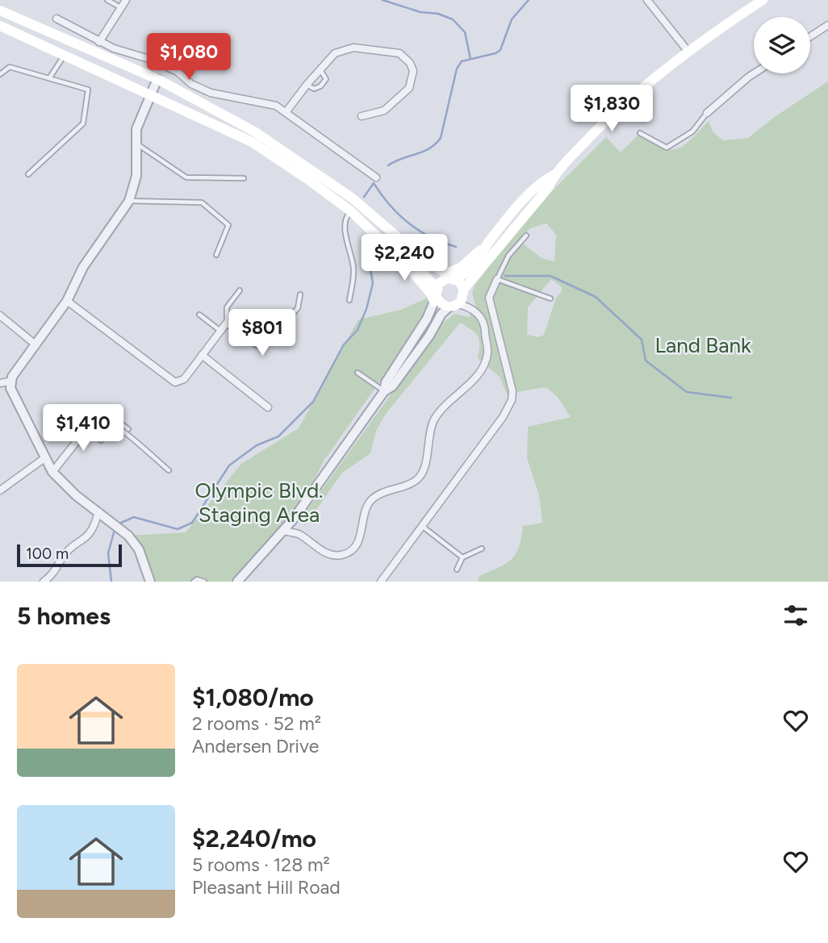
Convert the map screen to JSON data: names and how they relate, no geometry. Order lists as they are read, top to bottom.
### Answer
{
  "parks": ["Land Bank", "Olympic Blvd. Staging Area"],
  "scale_bar": "100 m",
  "page": {
    "price": [
      "$1,080",
      "$1,830",
      "$2,240",
      "$801",
      "$1,410"
    ],
    "scale": "100 m",
    "heading": "5 homes",
    "list": [
      {
        "name": "$1,080/mo",
        "note": "2 rooms · 52 m² · Andersen Drive"
      },
      {
        "name": "$2,240/mo",
        "note": "5 rooms · 128 m² · Pleasant Hill Road"
      }
    ]
  }
}
